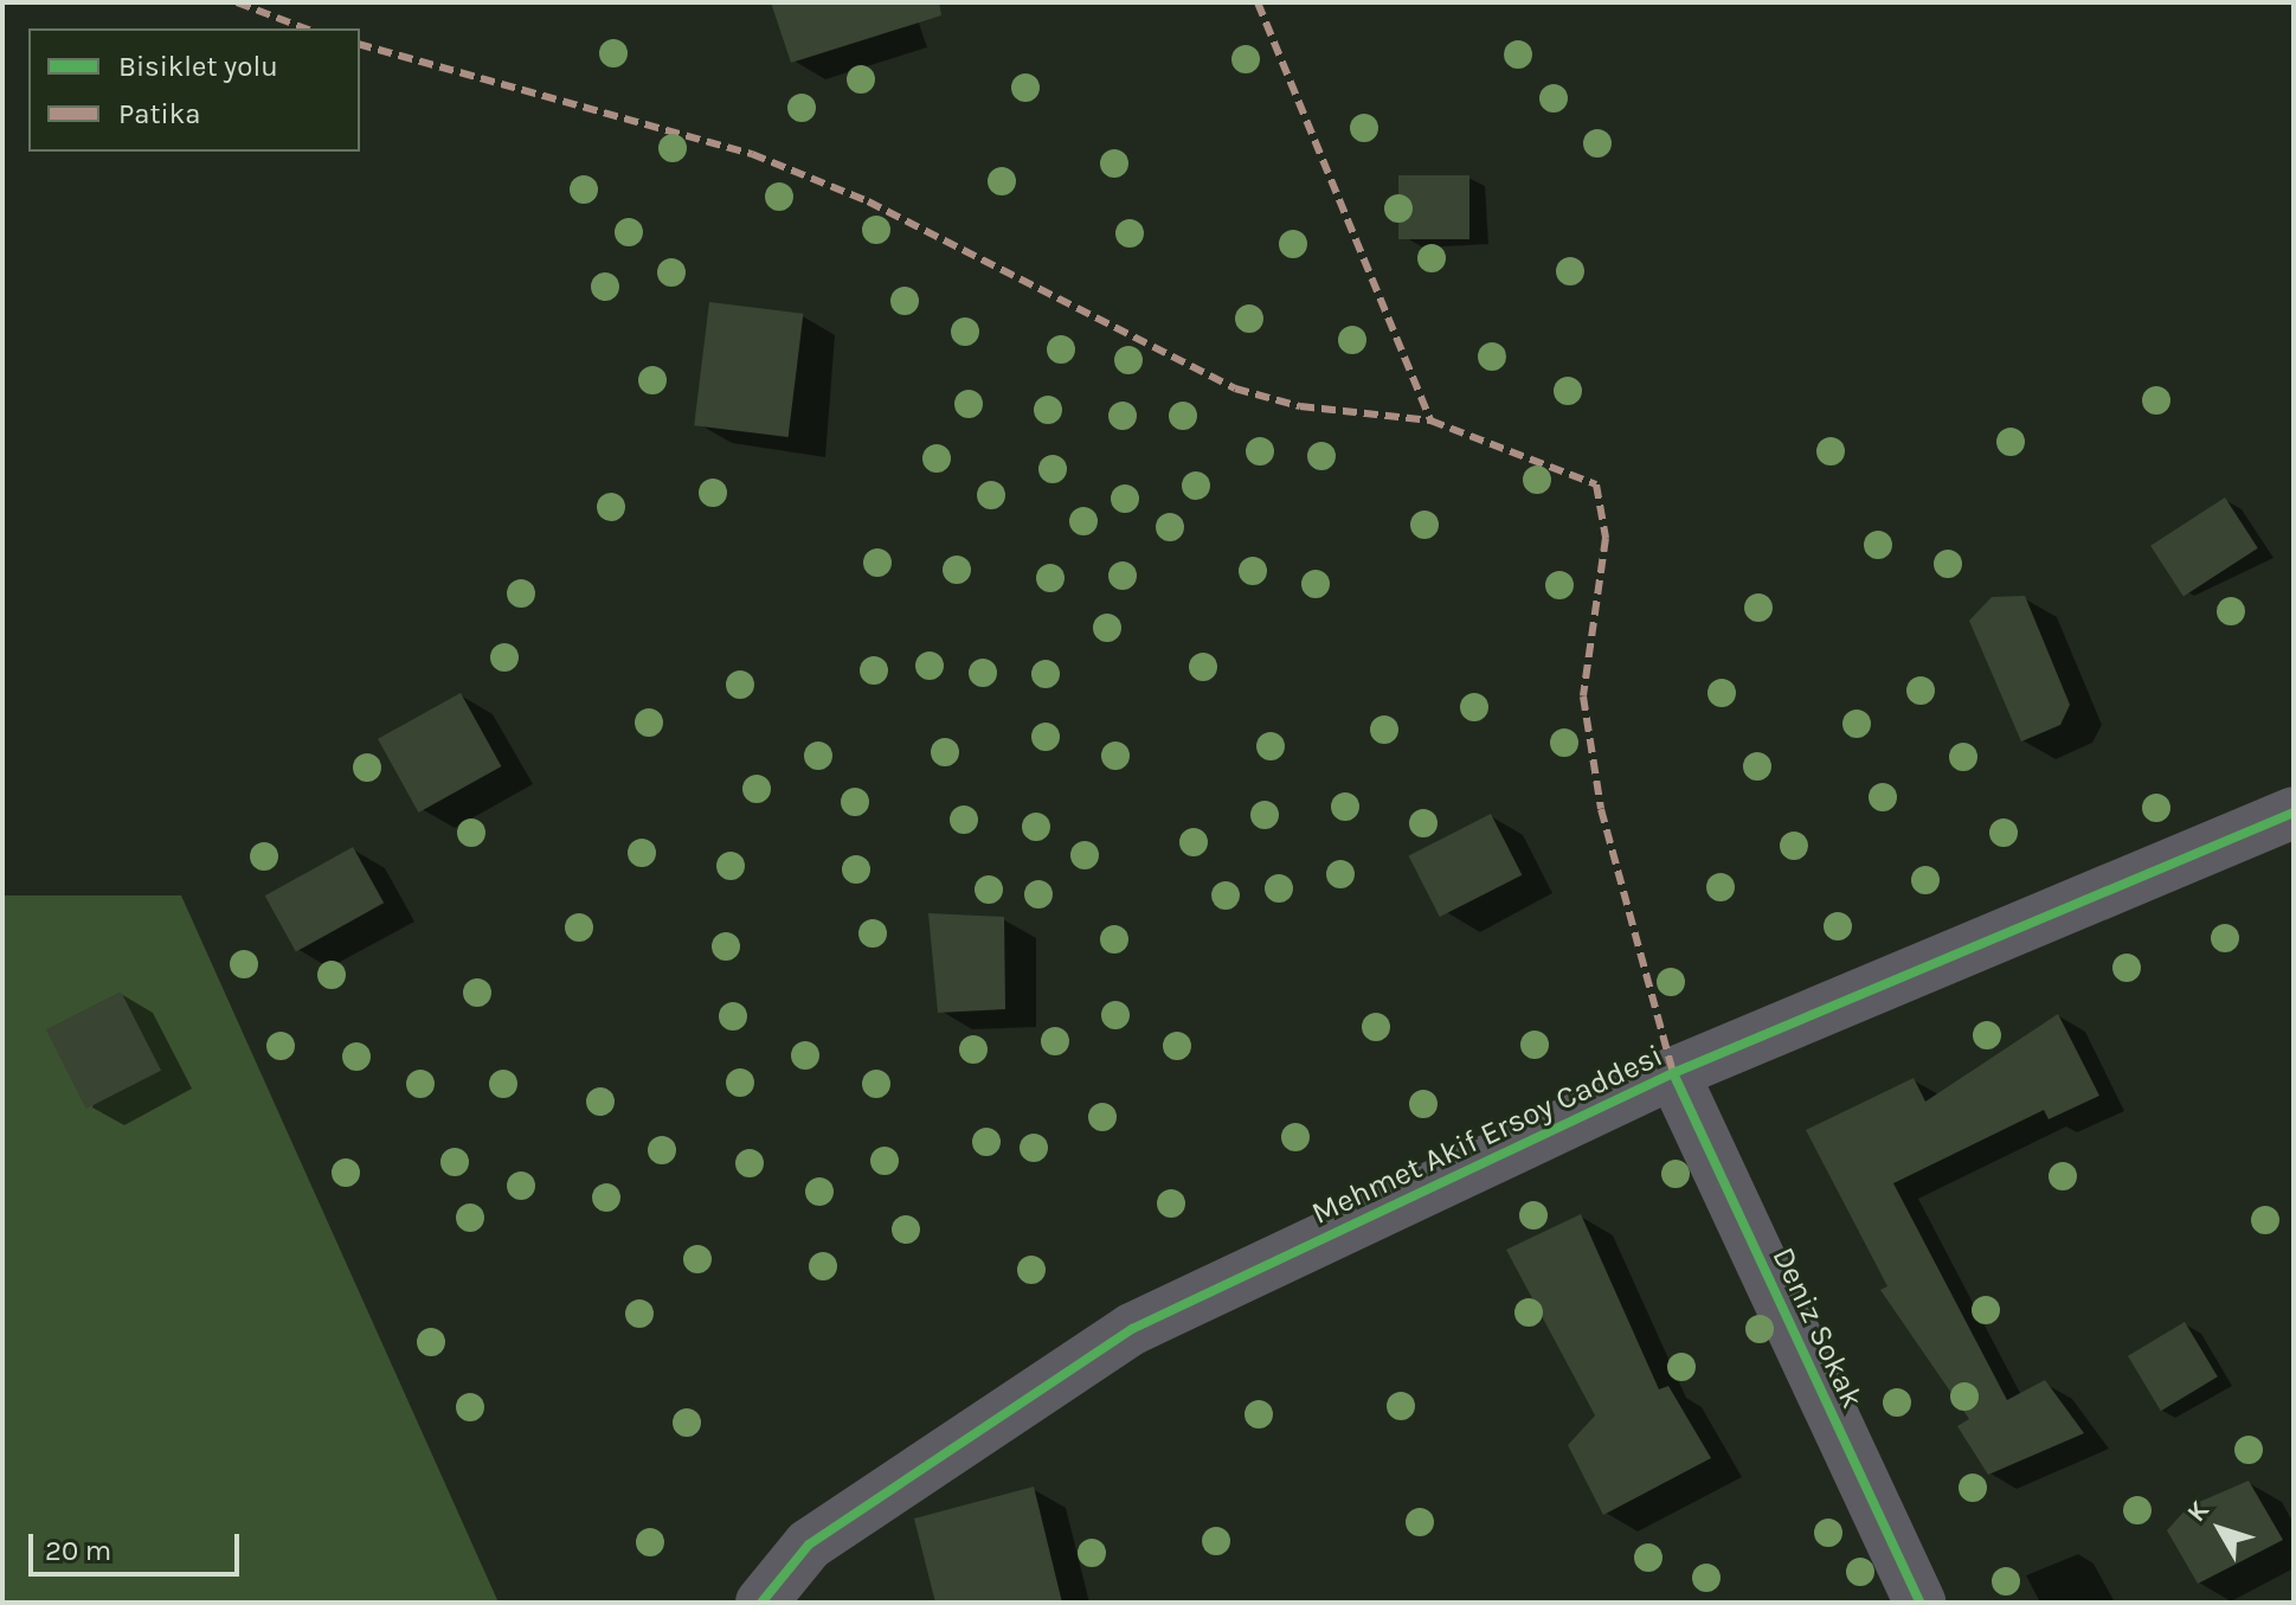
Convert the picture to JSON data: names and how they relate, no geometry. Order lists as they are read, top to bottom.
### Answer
{
  "streets": {
    "street": ["Mehmet Akif Ersoy Caddesi", "Deniz Sokak"]
  },
  "crossings": [
    ["Mehmet Akif Ersoy Caddesi", "Deniz Sokak"]
  ],
  "legend": ["Bisiklet yolu", "Patika"],
  "scale_bar": "20 m",
  "north": "top left"
}
